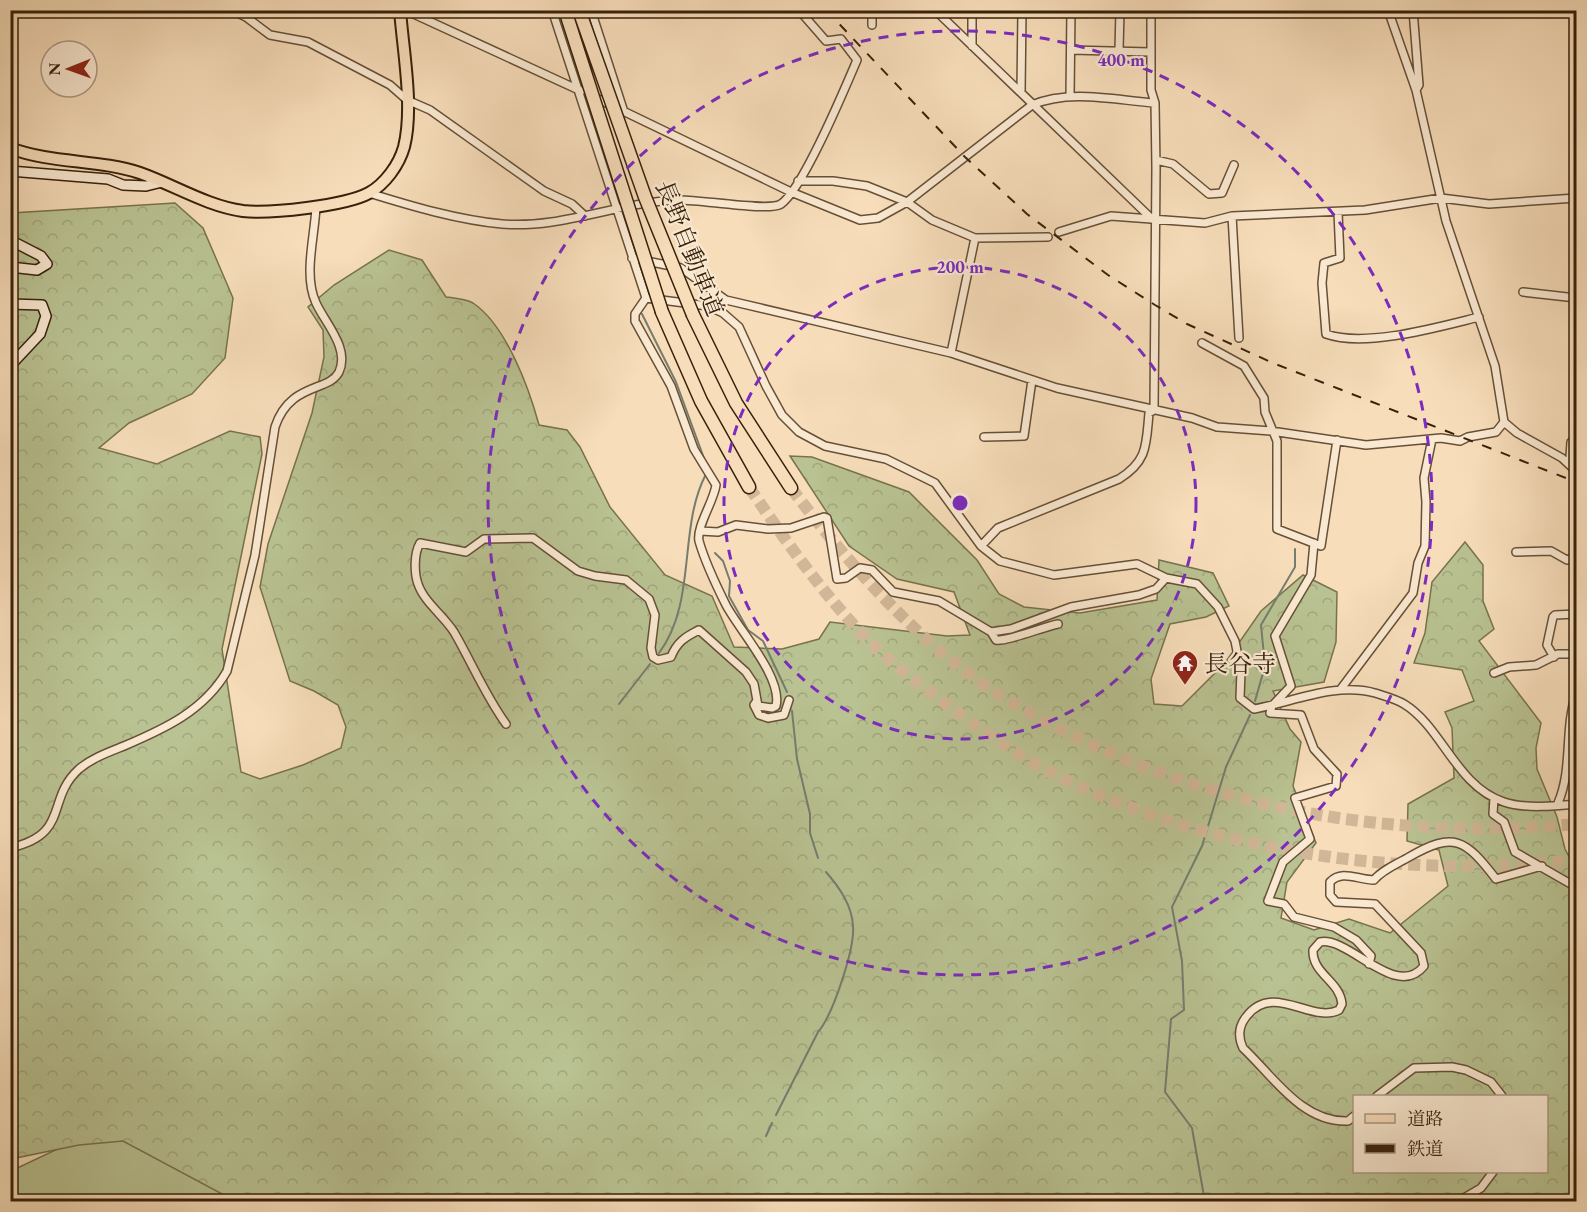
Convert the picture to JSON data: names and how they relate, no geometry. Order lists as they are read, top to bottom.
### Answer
{
  "streets": {
    "highway": ["長野自動車道"]
  },
  "places": {
    "temple": ["長谷寺"]
  },
  "legend": ["道路", "鉄道"],
  "north": "left",
  "rings": ["400 m", "200 m"]
}
